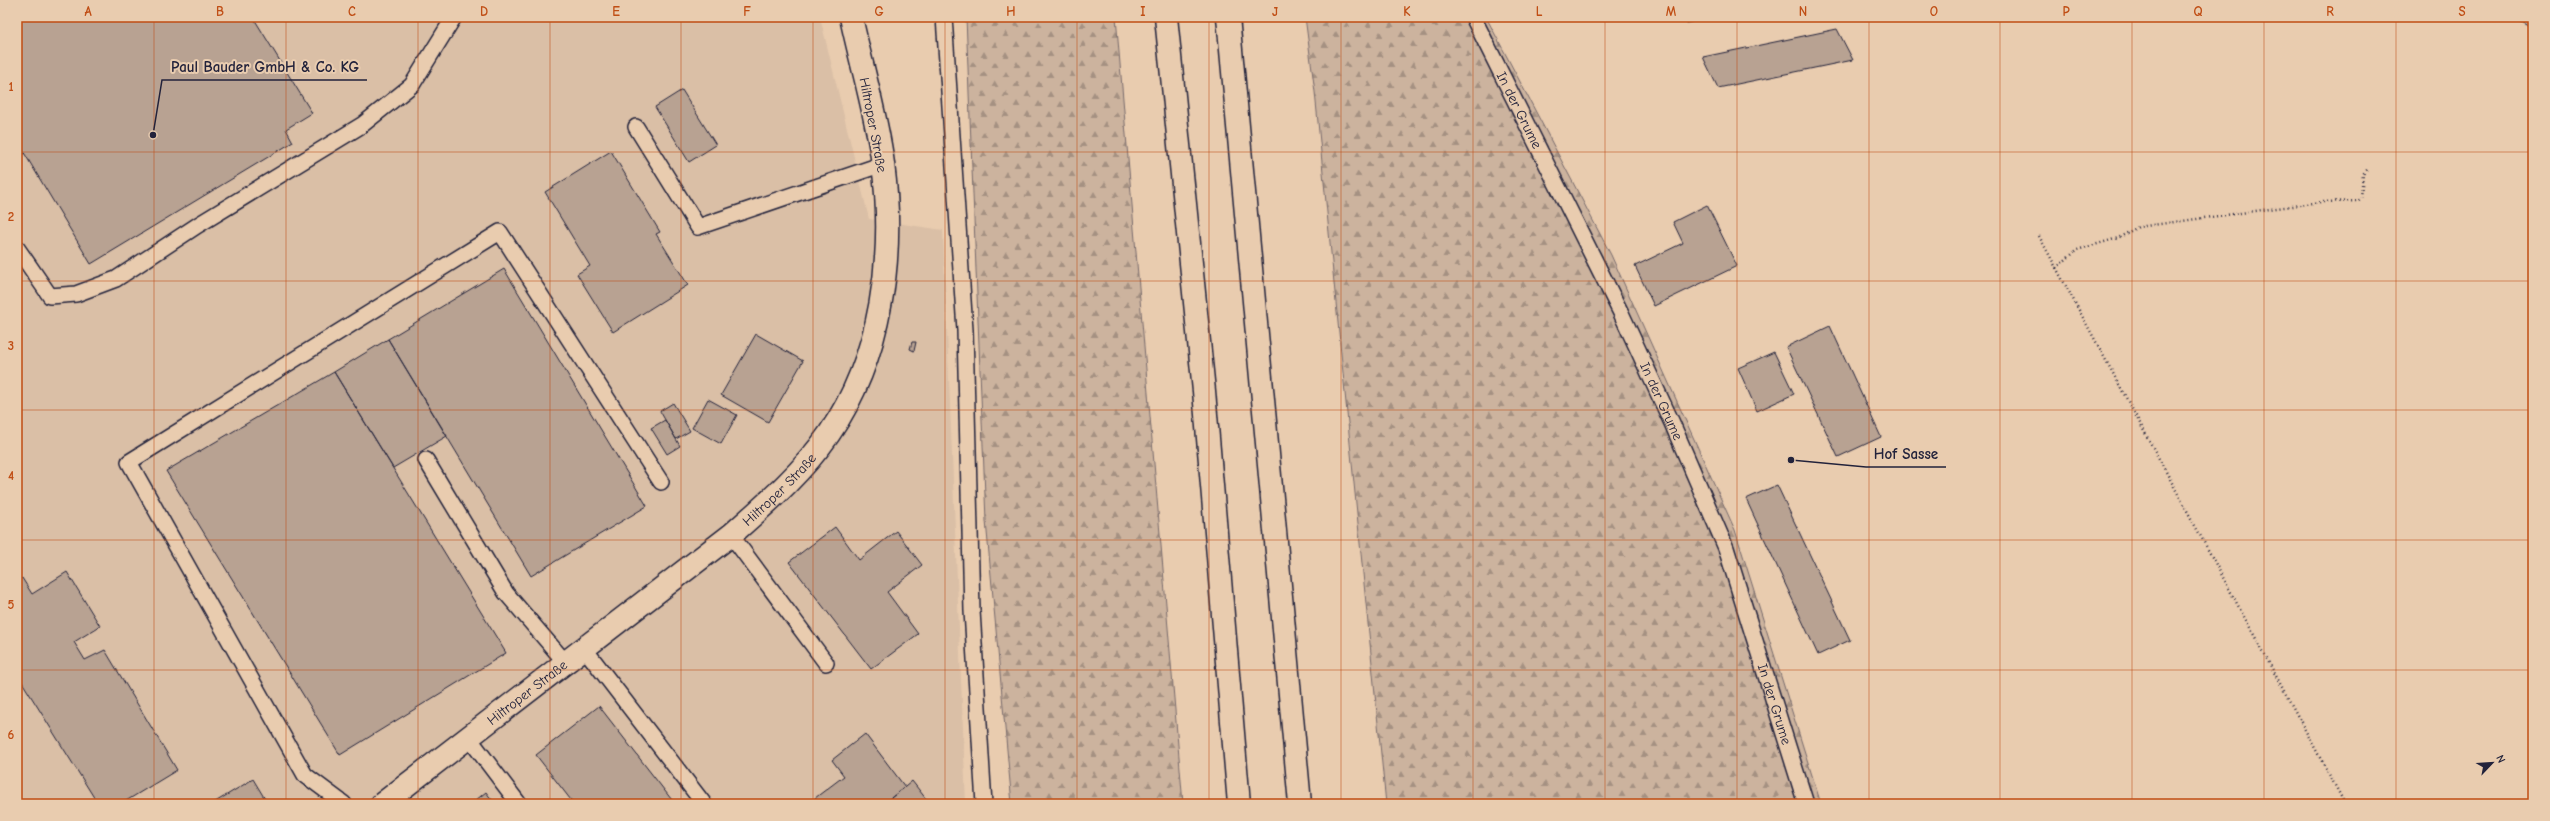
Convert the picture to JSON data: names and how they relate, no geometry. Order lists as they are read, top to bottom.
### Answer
{
  "streets": {
    "main road": ["Hiltroper Straße"],
    "lane": ["In der Grume"]
  },
  "places": ["Paul Bauder GmbH & Co. KG", "Hof Sasse"],
  "north": "top right",
  "grid": {
    "columns": [
      "A",
      "B",
      "C",
      "D",
      "E",
      "F",
      "G",
      "H",
      "I",
      "J",
      "K",
      "L",
      "M",
      "N",
      "O",
      "P",
      "Q",
      "R",
      "S"
    ],
    "rows": [
      "1",
      "2",
      "3",
      "4",
      "5",
      "6"
    ]
  }
}
